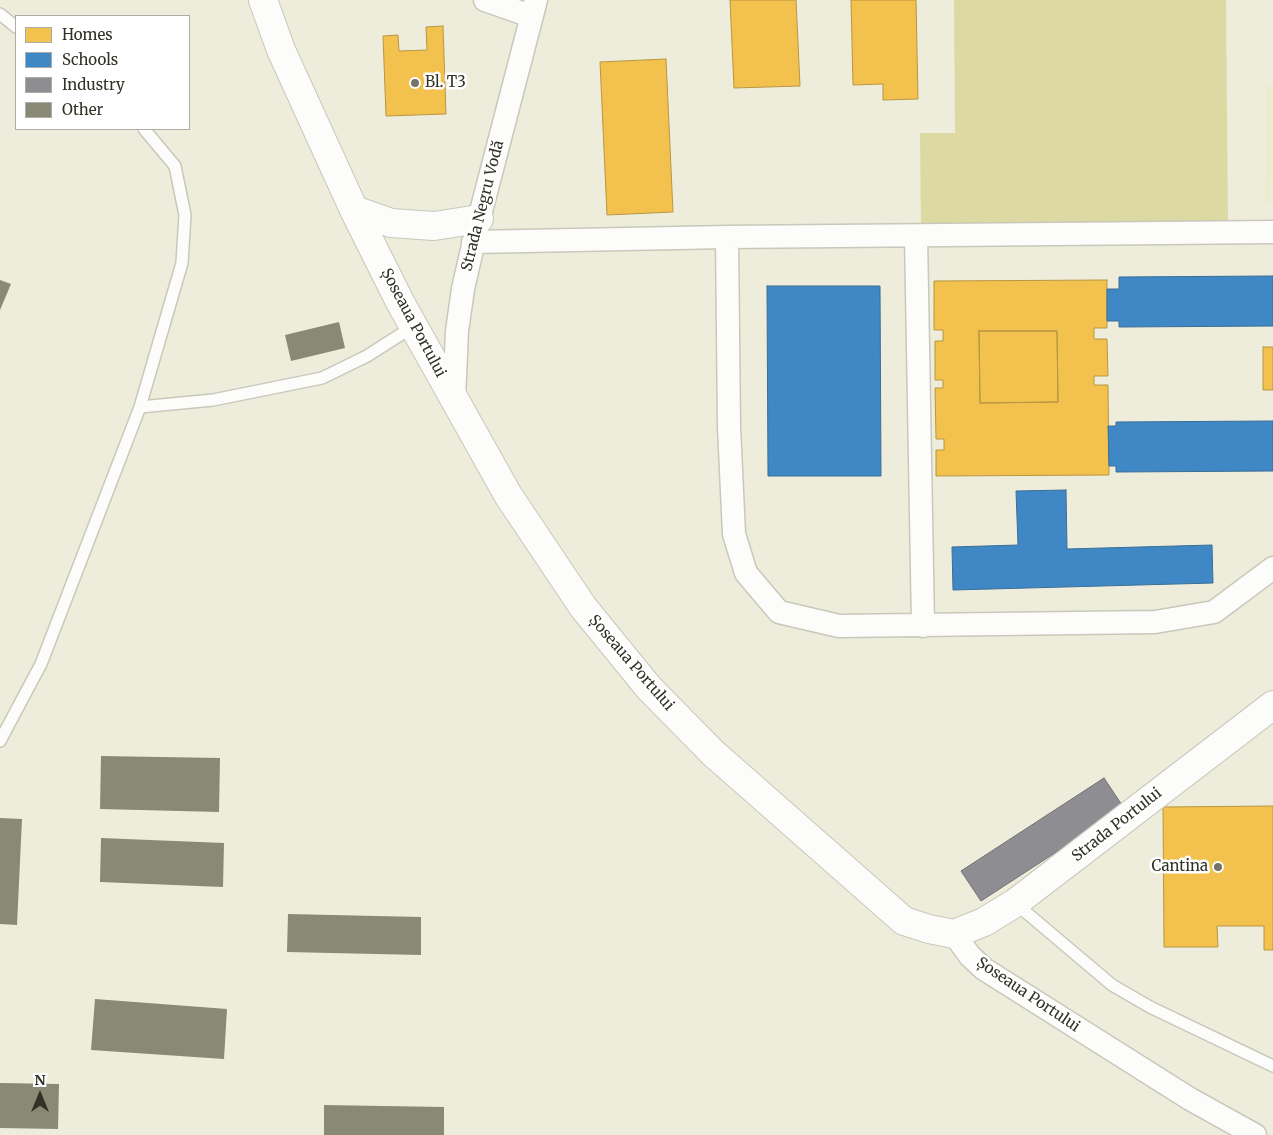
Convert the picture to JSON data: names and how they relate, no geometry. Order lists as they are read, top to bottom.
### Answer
{
  "streets": {
    "street": ["Strada Negru Vodă", "Șoseaua Portului", "Strada Portului"]
  },
  "crossings": [
    ["Strada Negru Vodă", "Șoseaua Portului"],
    ["Șoseaua Portului", "Strada Portului"]
  ],
  "places": ["Bl. T3", "Cantina"],
  "legend": [
    "Homes",
    "Schools",
    "Industry",
    "Other"
  ],
  "north": "top"
}
